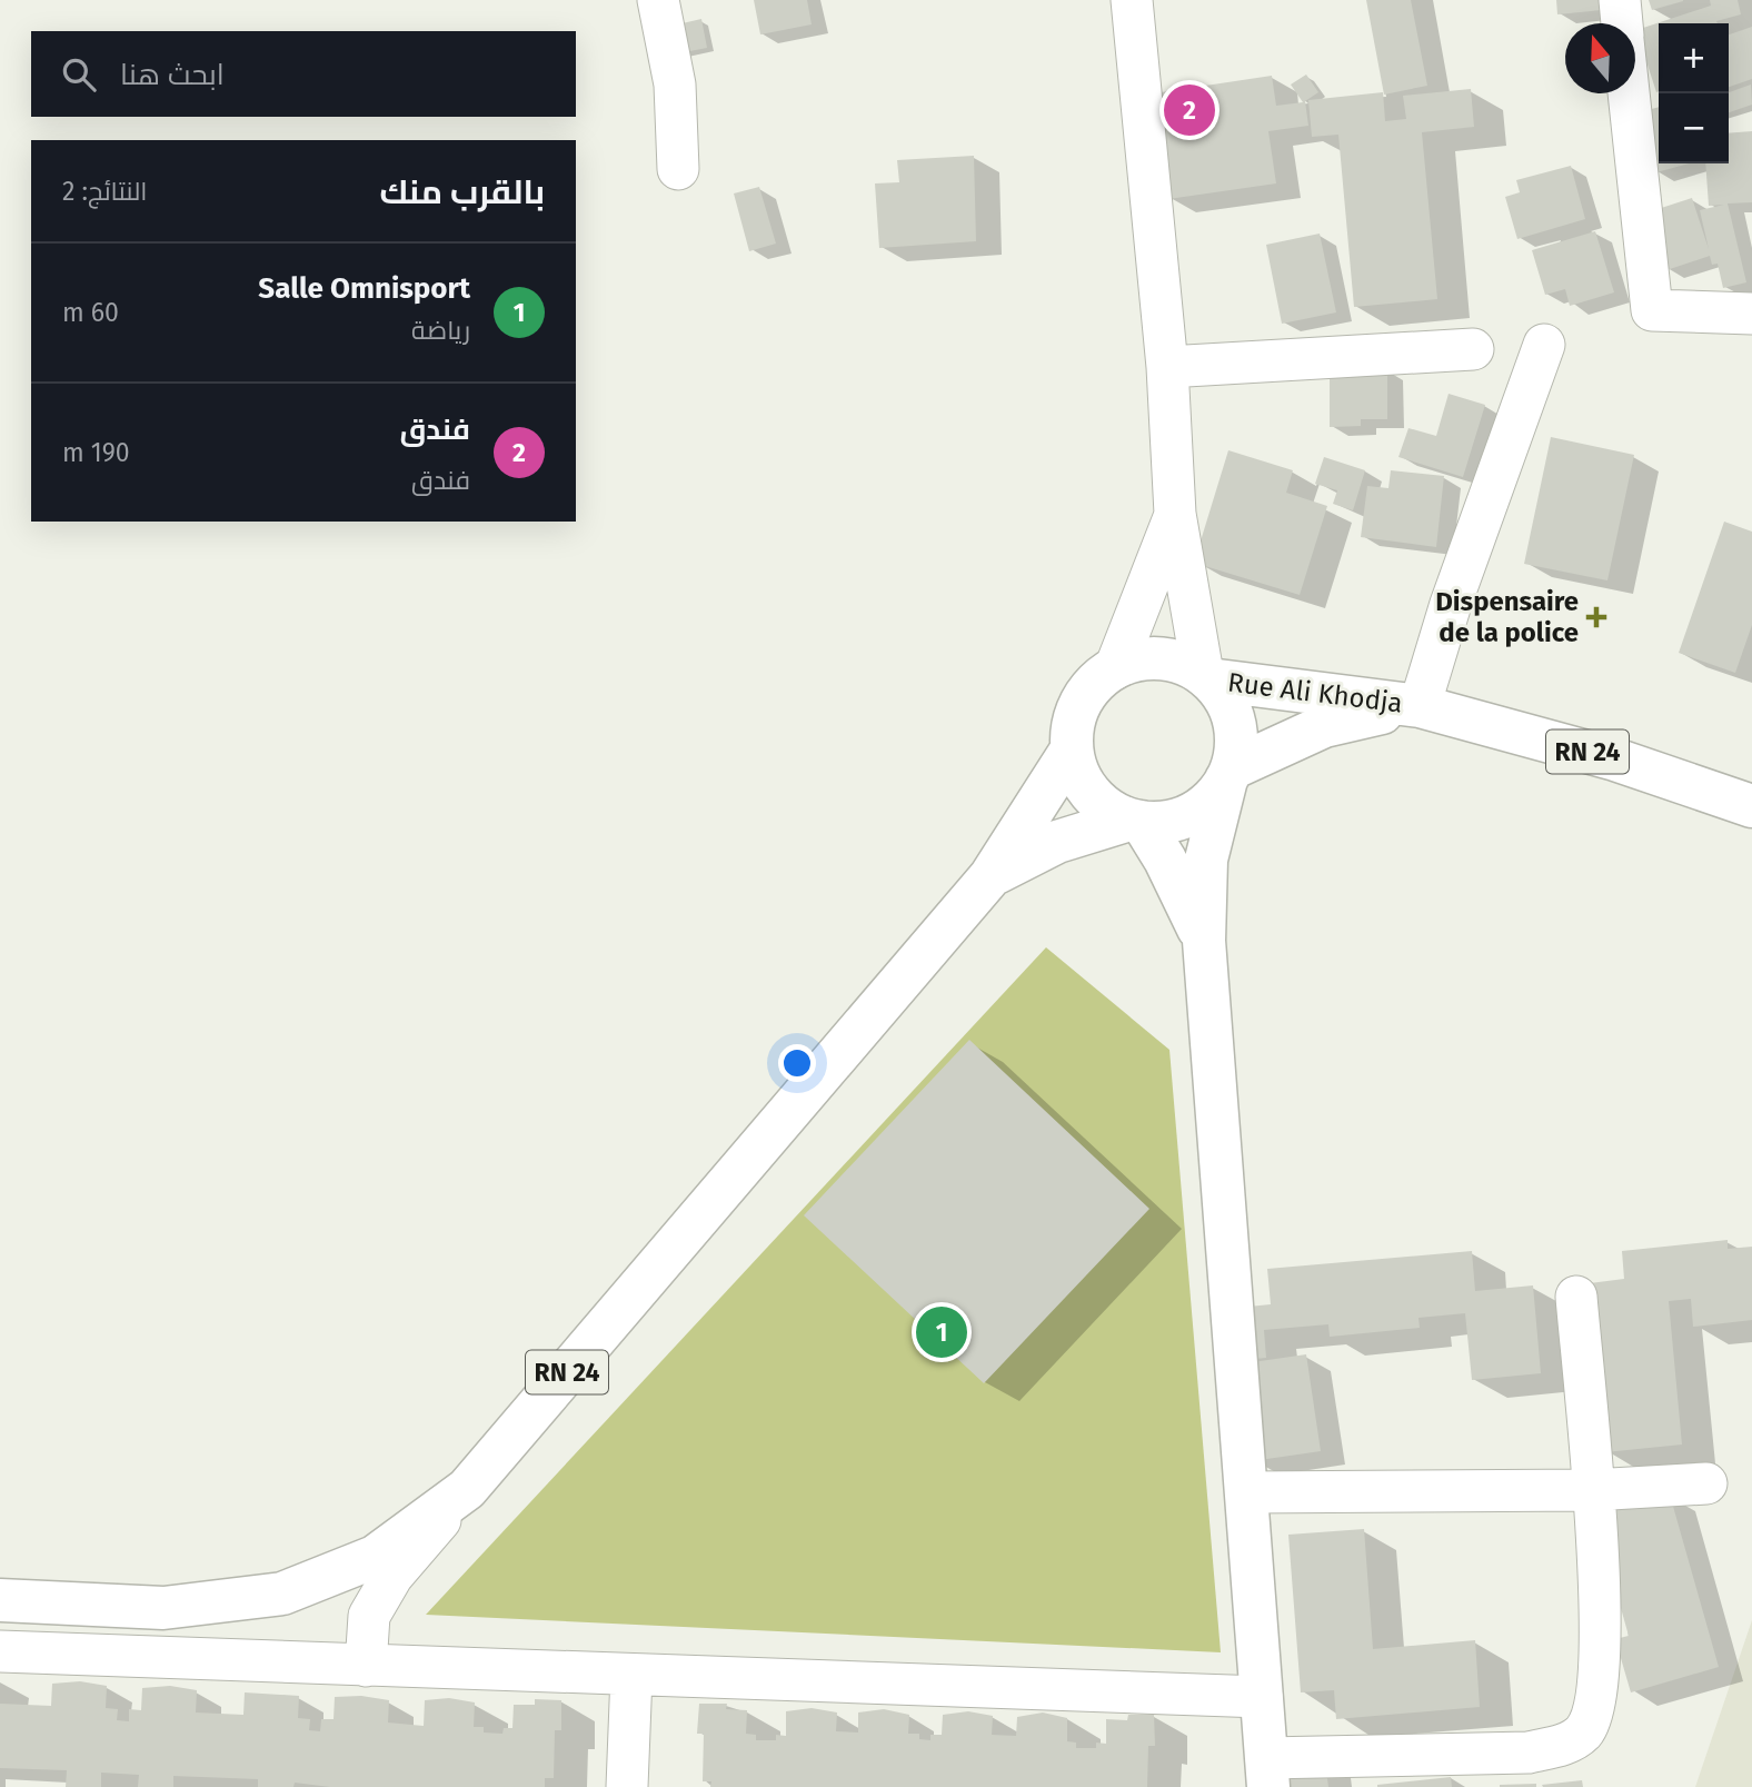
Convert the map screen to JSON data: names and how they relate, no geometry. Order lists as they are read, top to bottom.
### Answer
{
  "streets": {
    "main road": ["Rue Ali Khodja", "RN 24"]
  },
  "crossings": [
    ["Rue Ali Khodja", "RN 24"]
  ],
  "places": {
    "health": ["Dispensaire de la police"]
  },
  "north": "top",
  "page": {
    "map_buttons": ["+", "−"],
    "search": "ابحث هنا",
    "pins": ["2", "1"],
    "heading": ["بالقرب منك", "النتائج: 2"],
    "list": [
      {
        "mark": "1",
        "name": "Salle Omnisport",
        "note": "رياضة",
        "value": "60 m"
      },
      {
        "mark": "2",
        "name": "فندق",
        "note": "فندق",
        "value": "190 m"
      }
    ]
  }
}
